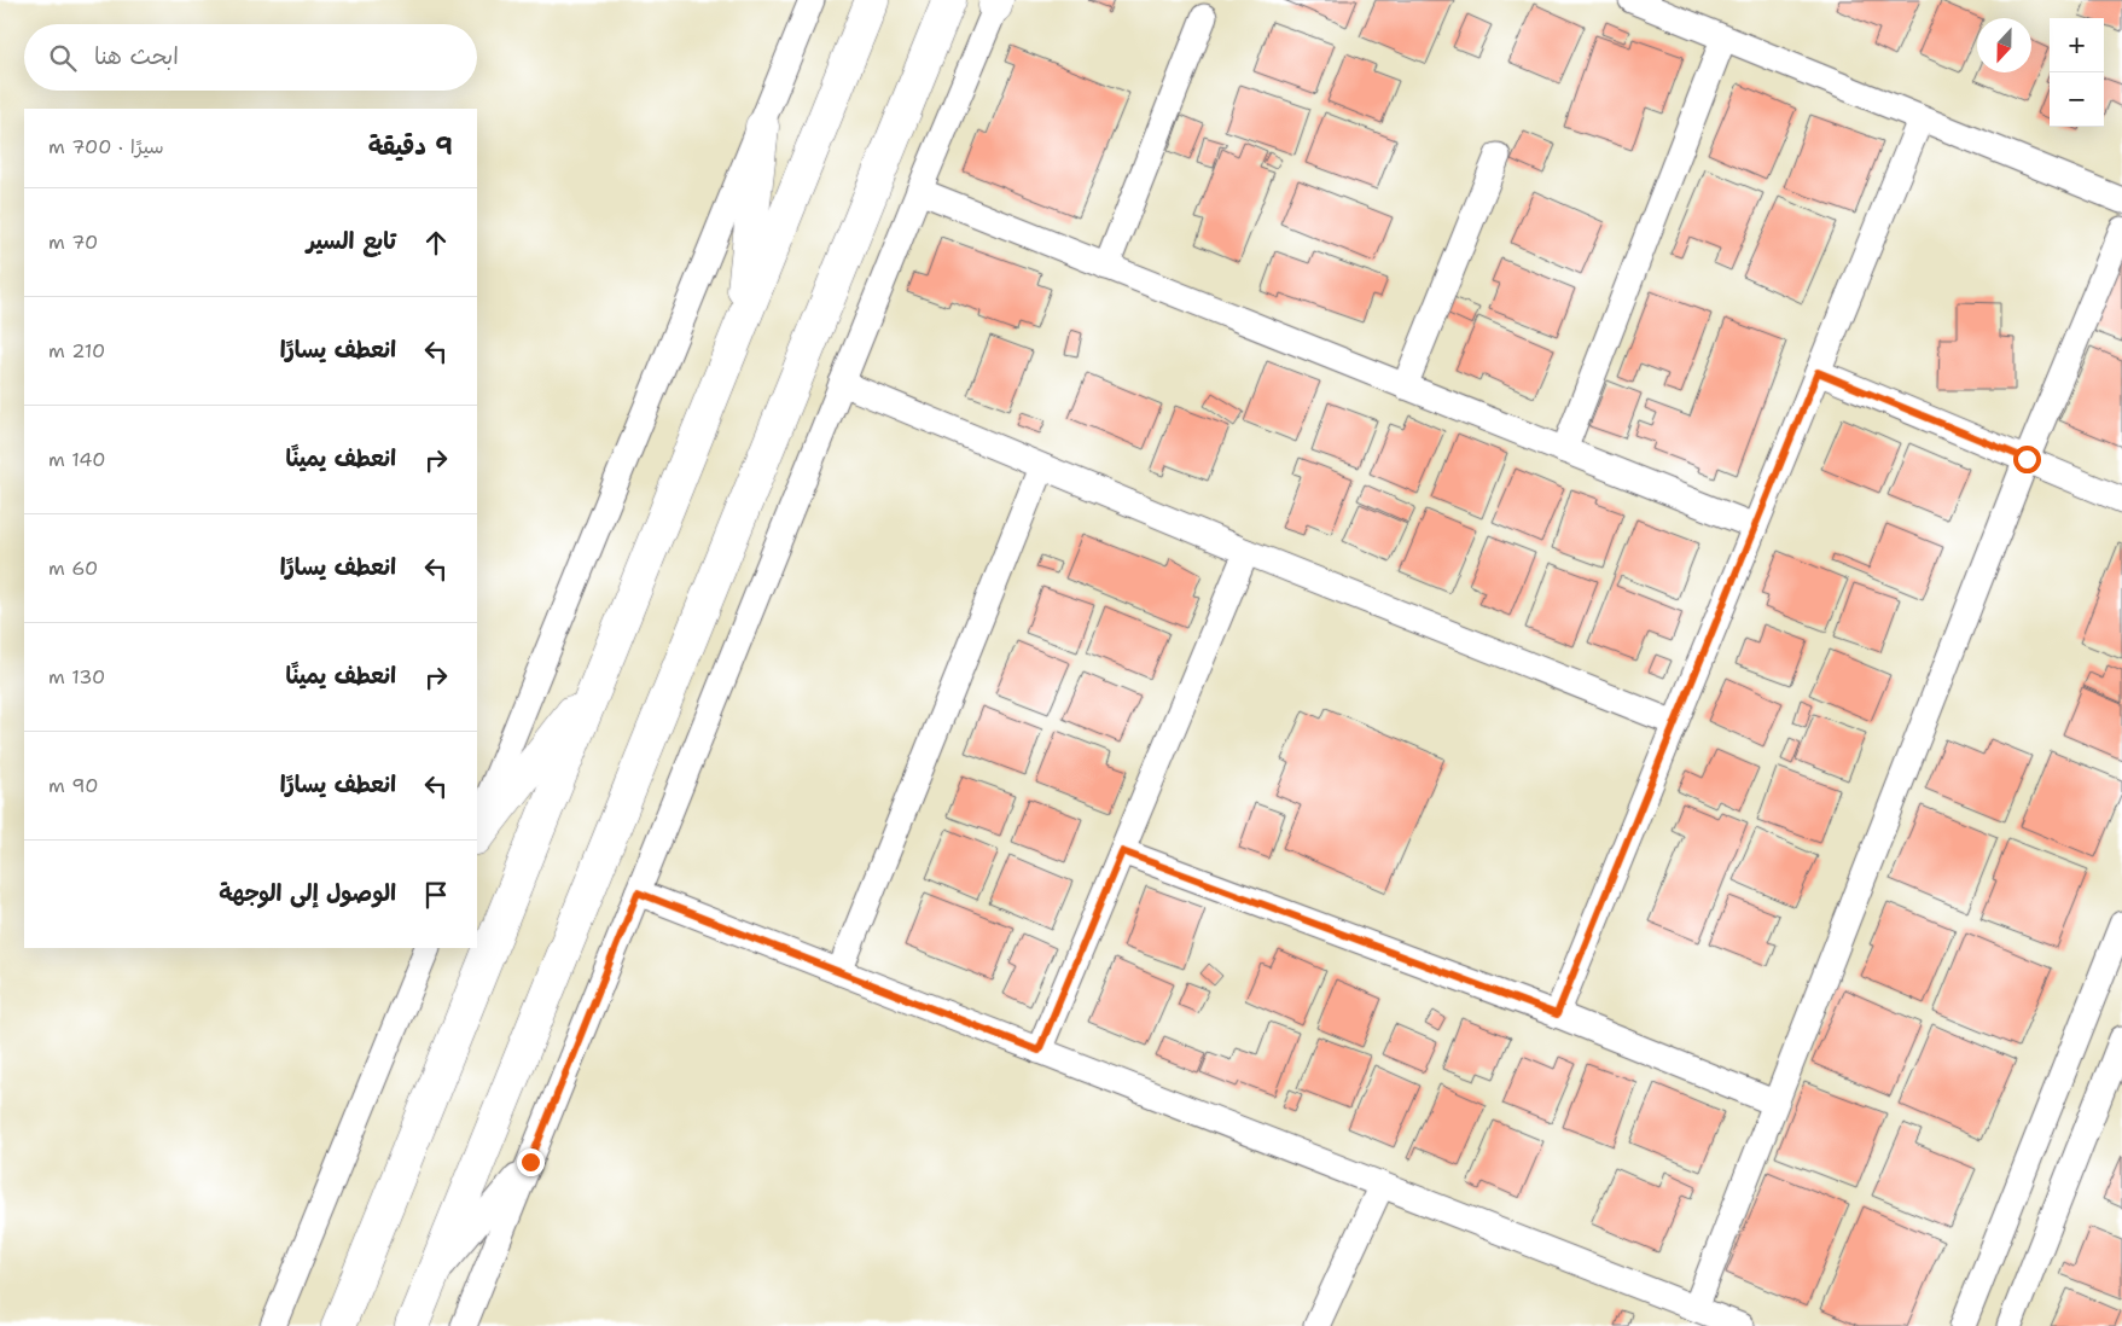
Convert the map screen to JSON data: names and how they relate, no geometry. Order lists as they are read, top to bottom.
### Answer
{
  "north": "bottom",
  "page": {
    "map_buttons": ["+", "−"],
    "search": "ابحث هنا",
    "heading": ["9 دقيقة", "سيرًا · 700 m"],
    "list": [
      ["تابع السير", "70 m"],
      ["انعطف يسارًا", "210 m"],
      ["انعطف يمينًا", "140 m"],
      ["انعطف يسارًا", "60 m"],
      ["انعطف يمينًا", "130 m"],
      ["انعطف يسارًا", "90 m"],
      "الوصول إلى الوجهة"
    ]
  }
}
